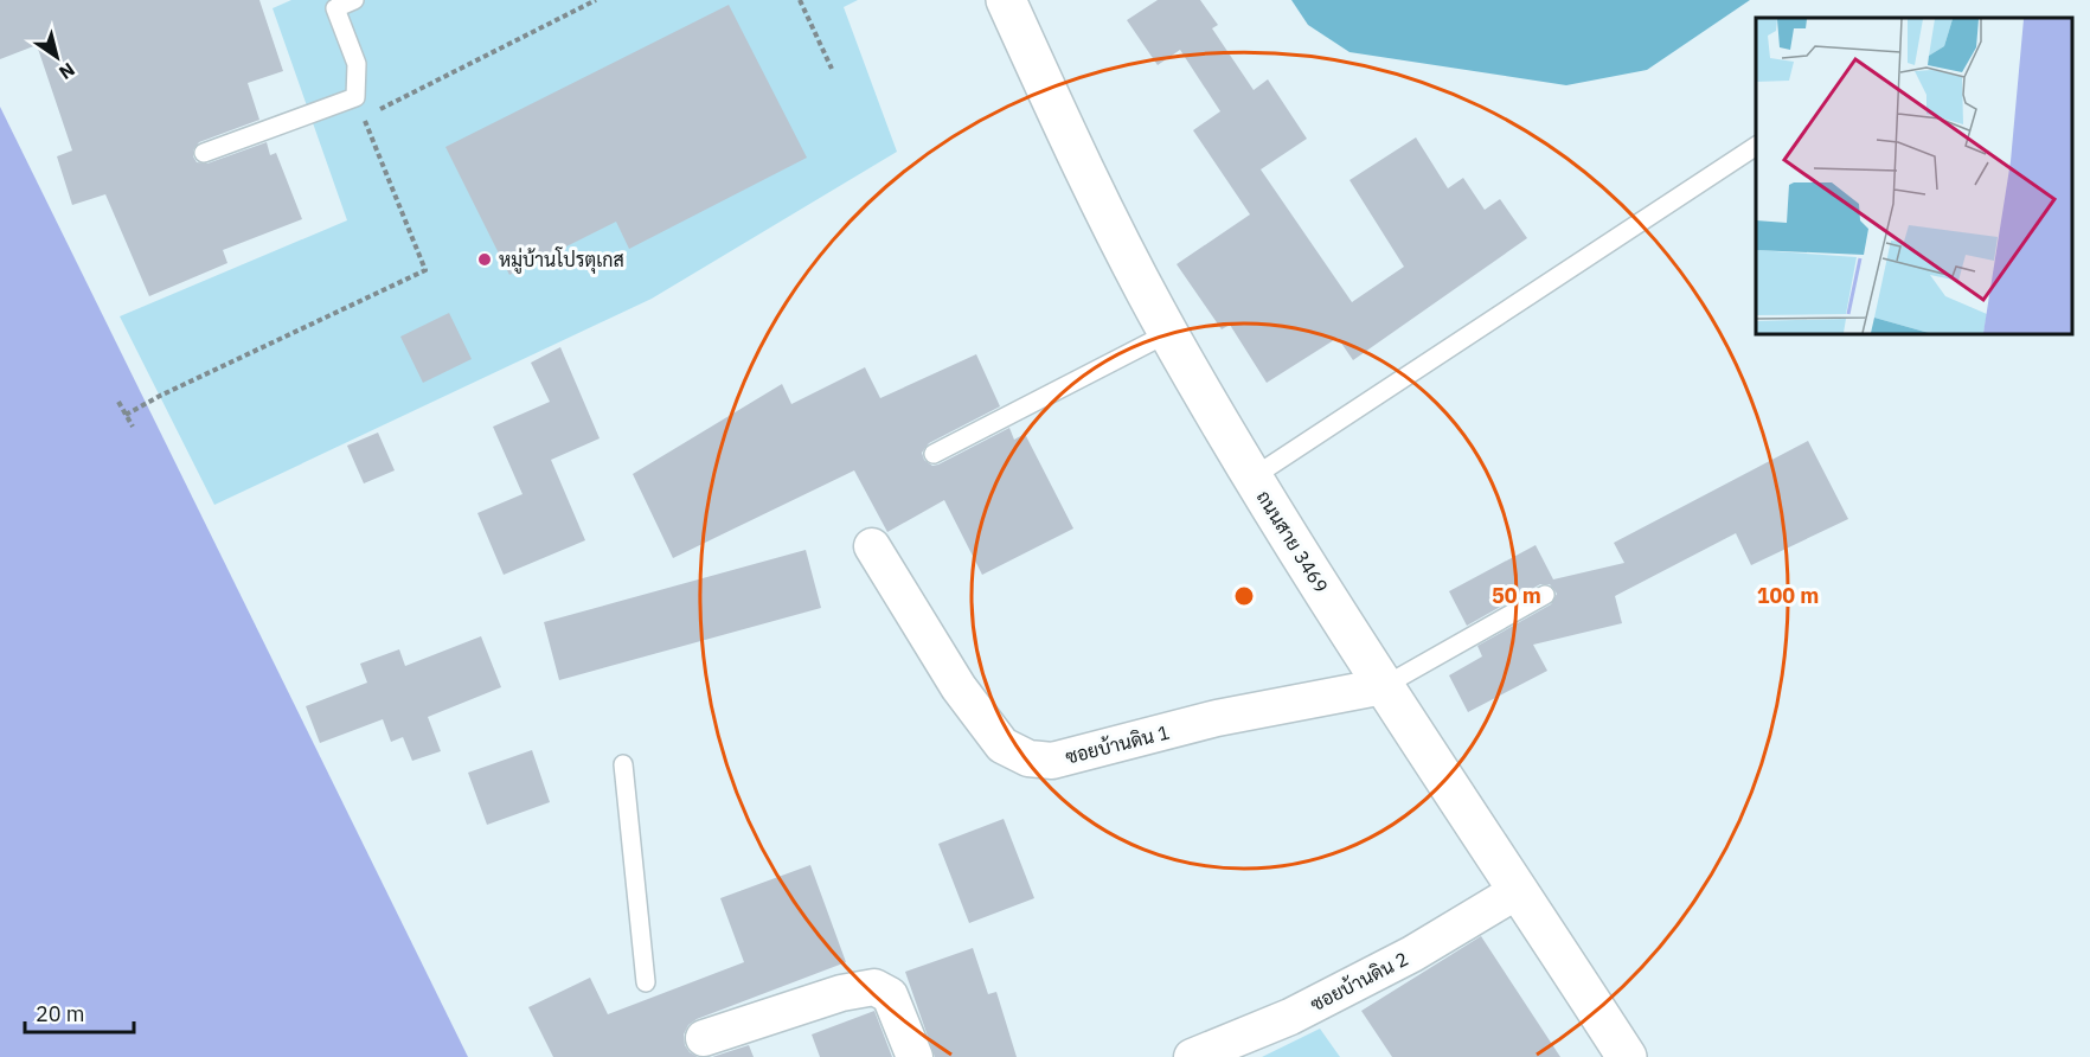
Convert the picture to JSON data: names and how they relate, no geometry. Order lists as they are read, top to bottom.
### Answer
{
  "streets": {
    "street": ["ถนนสาย 3469", "ซอยบ้านดิน 1", "ซอยบ้านดิน 2"]
  },
  "crossings": [
    ["ถนนสาย 3469", "ซอยบ้านดิน 1"],
    ["ถนนสาย 3469", "ซอยบ้านดิน 2"]
  ],
  "places": ["หมู่บ้านโปรตุเกส"],
  "scale_bar": "20 m",
  "north": "bottom right",
  "rings": ["50 m", "100 m"]
}
